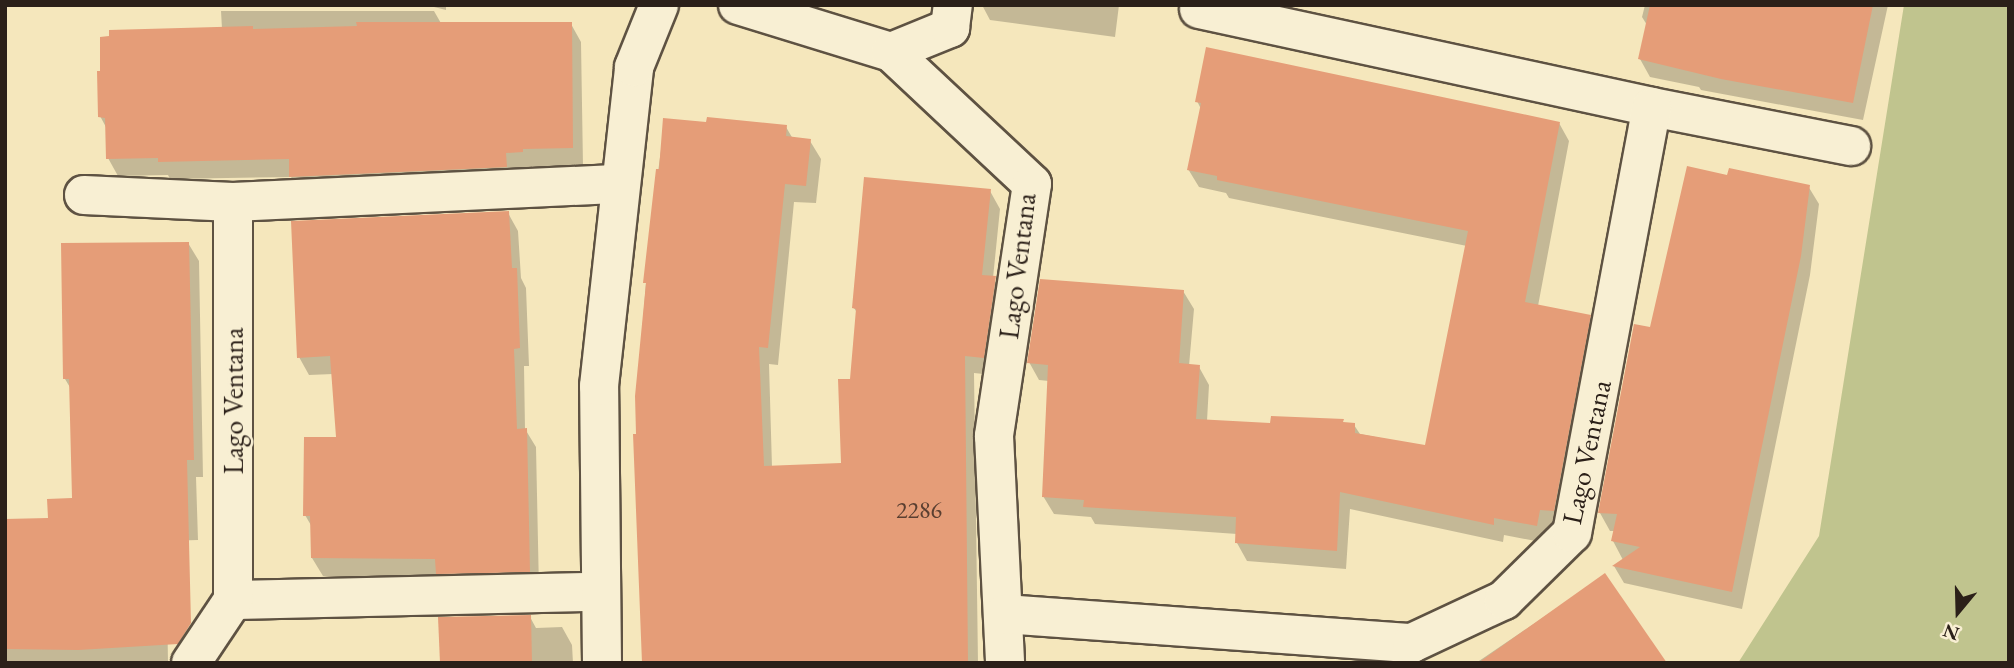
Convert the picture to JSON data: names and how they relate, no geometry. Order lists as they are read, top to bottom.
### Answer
{
  "streets": {
    "street": ["Lago Ventana"]
  },
  "house_numbers": ["2286"],
  "north": "bottom"
}
